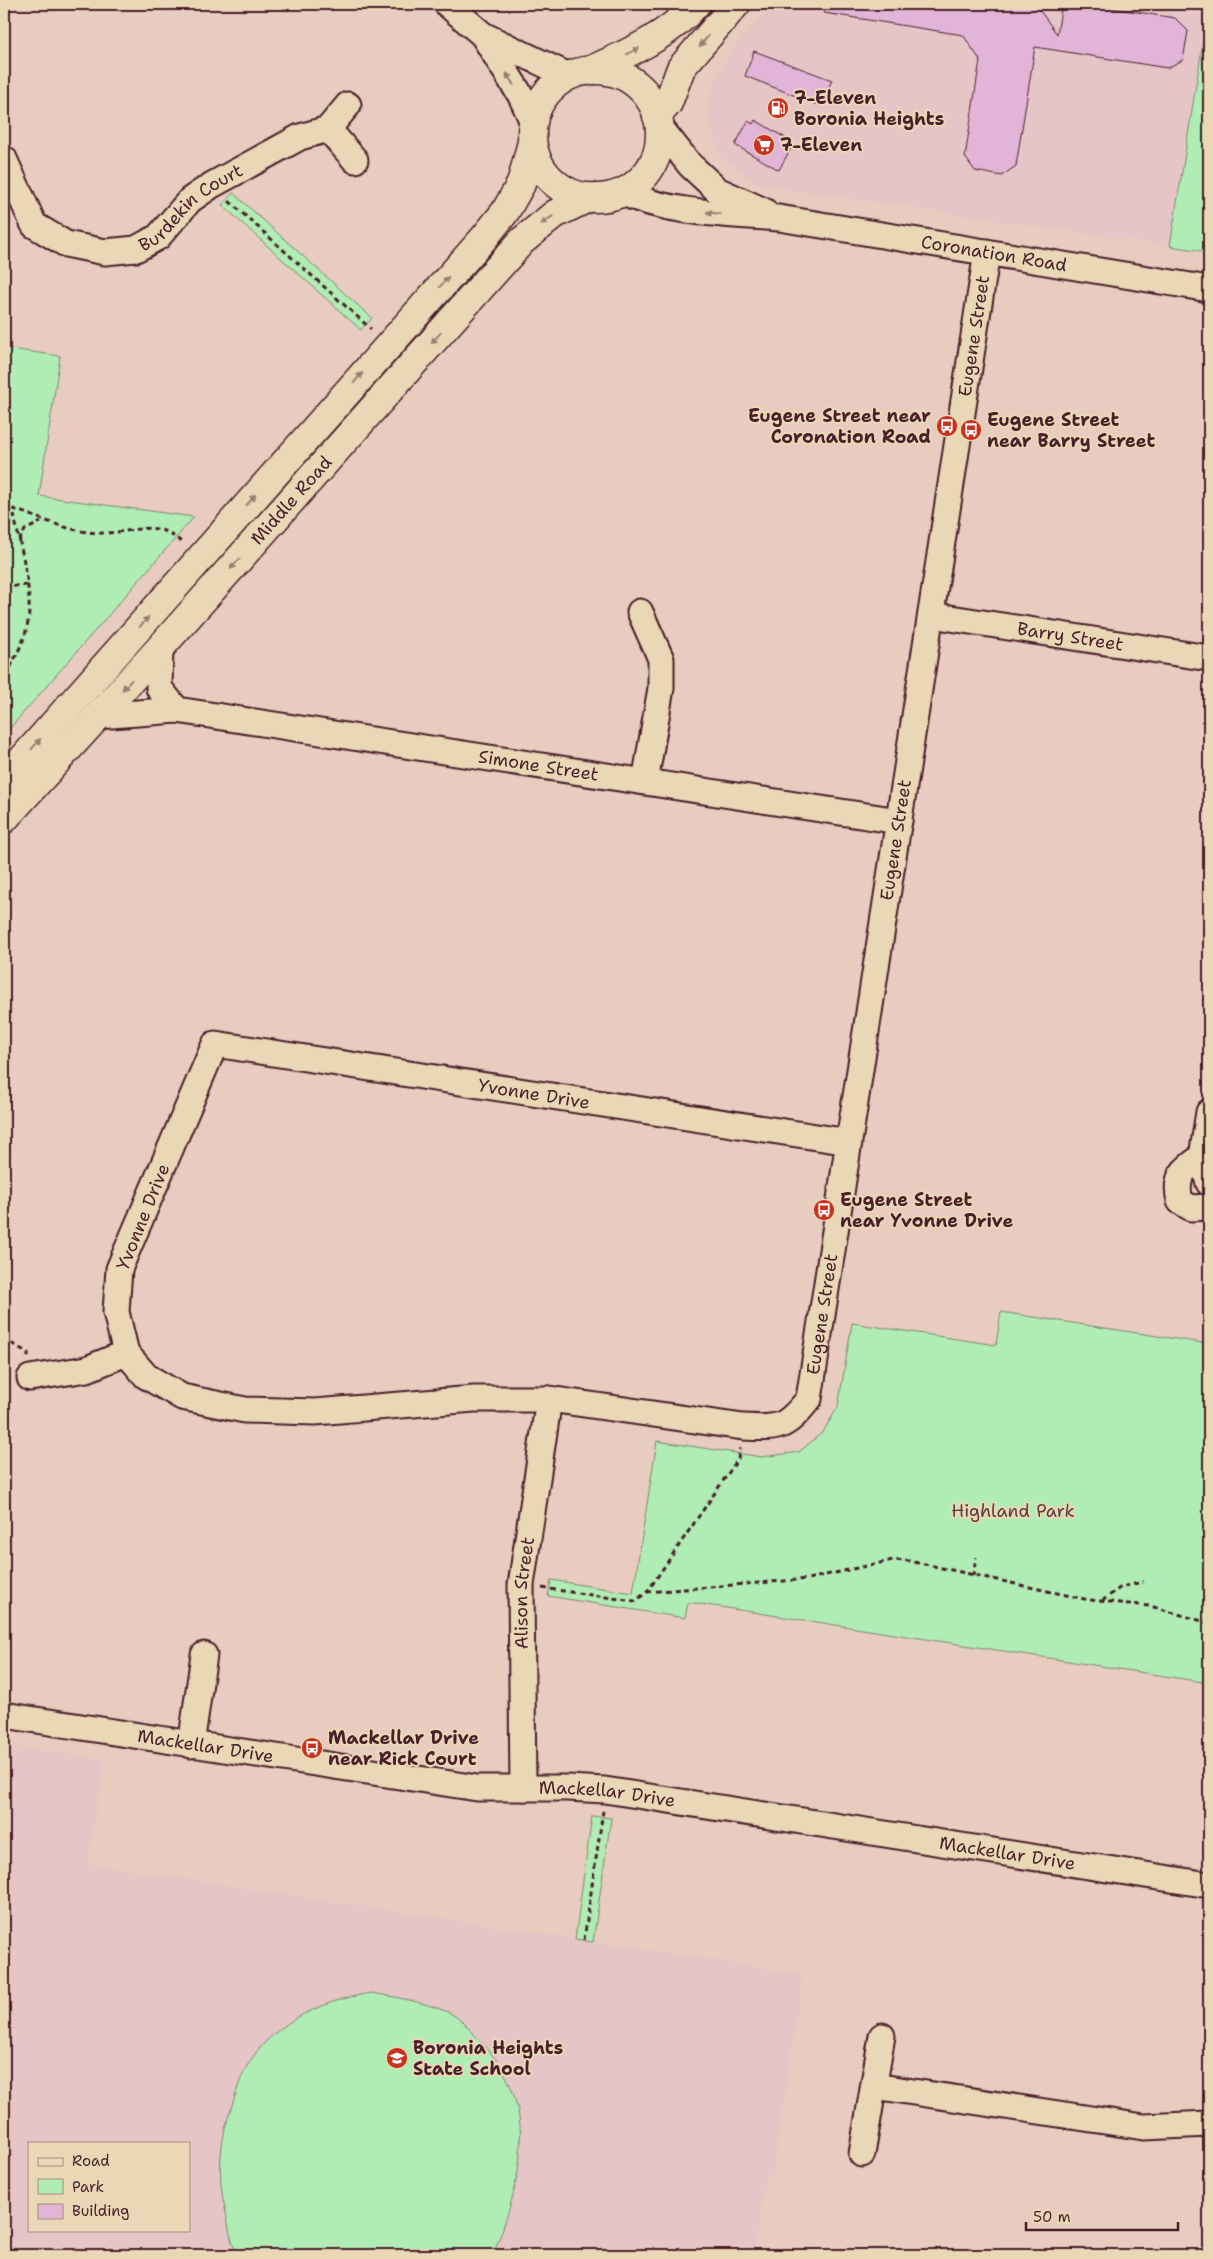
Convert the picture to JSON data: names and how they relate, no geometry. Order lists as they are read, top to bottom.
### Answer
{
  "streets": {
    "main road": ["Middle Road"],
    "street": [
      "Burdekin Court",
      "Coronation Road",
      "Eugene Street",
      "Barry Street",
      "Simone Street",
      "Yvonne Drive",
      "Alison Street",
      "Mackellar Drive"
    ]
  },
  "crossings": [
    ["Coronation Road", "Eugene Street"],
    ["Coronation Road", "Middle Road"],
    ["Eugene Street", "Barry Street"],
    ["Eugene Street", "Simone Street"],
    ["Eugene Street", "Yvonne Drive"],
    ["Middle Road", "Simone Street"],
    ["Yvonne Drive", "Alison Street"],
    ["Alison Street", "Mackellar Drive"]
  ],
  "parks": ["Highland Park"],
  "places": {
    "fuel station": ["7-Eleven Boronia Heights"],
    "supermarket": ["7-Eleven"],
    "bus stop": [
      "Eugene Street near Coronation Road",
      "Eugene Street near Barry Street",
      "Eugene Street near Yvonne Drive",
      "Mackellar Drive near Rick Court"
    ],
    "school or university": ["Boronia Heights State School"]
  },
  "legend": ["Road", "Park", "Building"],
  "scale_bar": "50 m"
}
